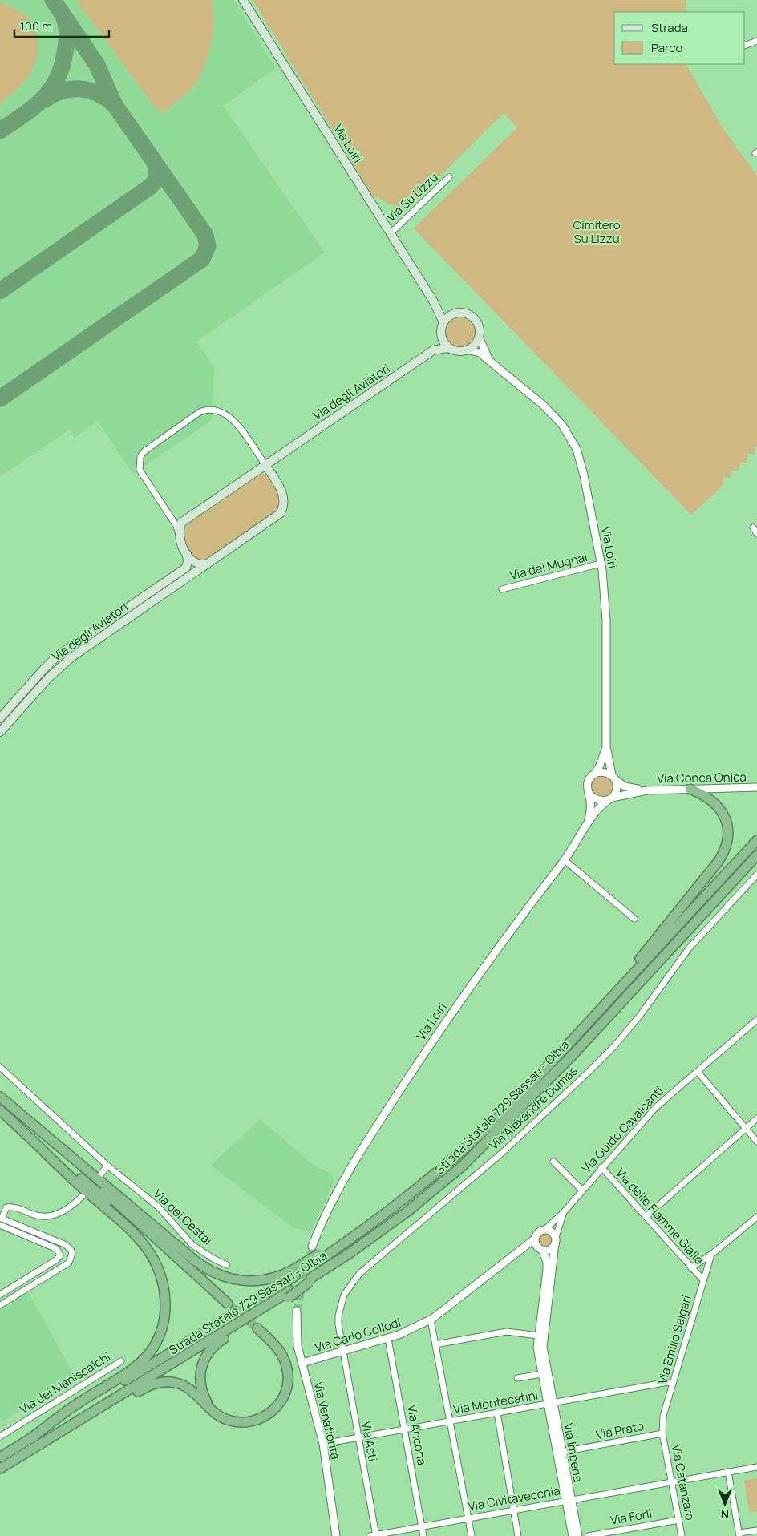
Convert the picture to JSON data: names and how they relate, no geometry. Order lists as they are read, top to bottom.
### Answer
{
  "streets": {
    "highway": ["Strada Statale 729 Sassari - Olbia"],
    "main road": ["Via Loiri", "Via degli Aviatori"],
    "street": [
      "Via Su Lizzu",
      "Via dei Mugnai",
      "Via Conca Onica",
      "Via Alexandre Dumas",
      "Via Guido Cavalcanti",
      "Via delle Fiamme Gialle",
      "Via dei Cestai",
      "Via Carlo Collodi",
      "Via Emilio Salgari",
      "Via dei Maniscalchi",
      "Via Montecatini",
      "Via Venafiorita",
      "Via Prato",
      "Via Ancona",
      "Via Asti",
      "Via Imperia",
      "Via Catanzaro",
      "Via Civitavecchia",
      "Via Forlì"
    ]
  },
  "crossings": [
    ["Via Loiri", "Via Su Lizzu"],
    ["Via Loiri", "Via dei Mugnai"],
    ["Via Loiri", "Via Conca Onica"],
    ["Via Alexandre Dumas", "Via Carlo Collodi"],
    ["Via Alexandre Dumas", "Via Asti"],
    ["Via Guido Cavalcanti", "Via delle Fiamme Gialle"],
    ["Via Guido Cavalcanti", "Via Carlo Collodi"],
    ["Via Guido Cavalcanti", "Via Imperia"],
    ["Via delle Fiamme Gialle", "Via Emilio Salgari"],
    ["Via Carlo Collodi", "Via Venafiorita"],
    ["Via Carlo Collodi", "Via Ancona"],
    ["Via Carlo Collodi", "Via Asti"],
    ["Via Carlo Collodi", "Via Imperia"],
    ["Via Emilio Salgari", "Via Montecatini"],
    ["Via Emilio Salgari", "Via Prato"],
    ["Via Emilio Salgari", "Via Catanzaro"],
    ["Via Montecatini", "Via Venafiorita"],
    ["Via Montecatini", "Via Ancona"],
    ["Via Montecatini", "Via Asti"],
    ["Via Montecatini", "Via Imperia"],
    ["Via Prato", "Via Imperia"],
    ["Via Prato", "Via Catanzaro"],
    ["Via Ancona", "Via Civitavecchia"],
    ["Via Asti", "Via Civitavecchia"],
    ["Via Imperia", "Via Civitavecchia"],
    ["Via Catanzaro", "Via Civitavecchia"],
    ["Via Catanzaro", "Via Forlì"]
  ],
  "parks": ["Cimitero Su Lizzu"],
  "legend": ["Strada", "Parco"],
  "scale_bar": "100 m",
  "north": "bottom"
}
